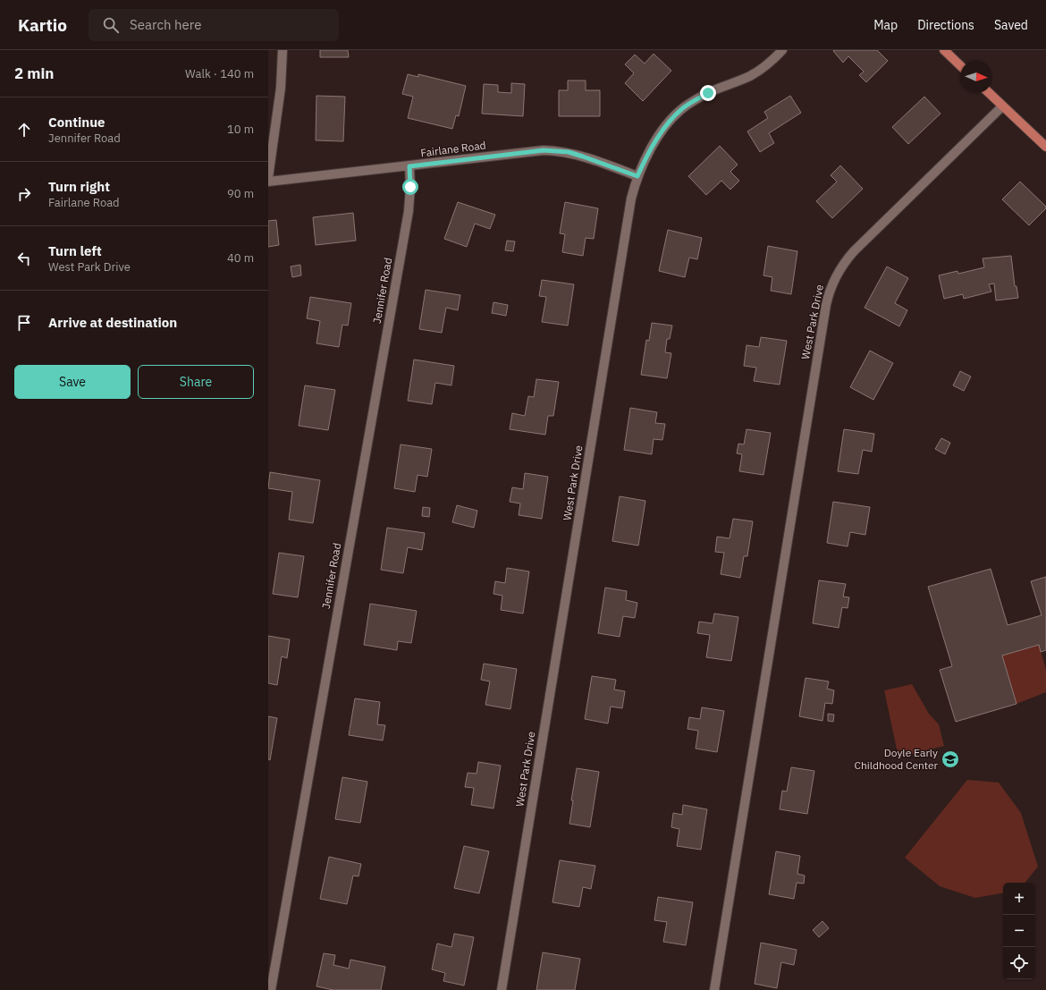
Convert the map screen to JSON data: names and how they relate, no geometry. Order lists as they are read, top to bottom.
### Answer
{
  "streets": {
    "street": ["Fairlane Road", "Jennifer Road", "West Park Drive"]
  },
  "crossings": [
    ["Fairlane Road", "Jennifer Road"],
    ["Fairlane Road", "West Park Drive"]
  ],
  "places": {
    "school or university": ["Doyle Early Childhood Center"]
  },
  "north": "right",
  "page": {
    "header": "Kartio",
    "search": "Search here",
    "nav": ["Map", "Directions", "Saved"],
    "heading": ["2 min", "Walk · 140 m"],
    "list": [
      ["Continue", "Jennifer Road", "10 m"],
      ["Turn right", "Fairlane Road", "90 m"],
      ["Turn left", "West Park Drive", "40 m"],
      "Arrive at destination"
    ],
    "buttons": ["Save", "Share"],
    "map_buttons": ["+", "−"]
  }
}
